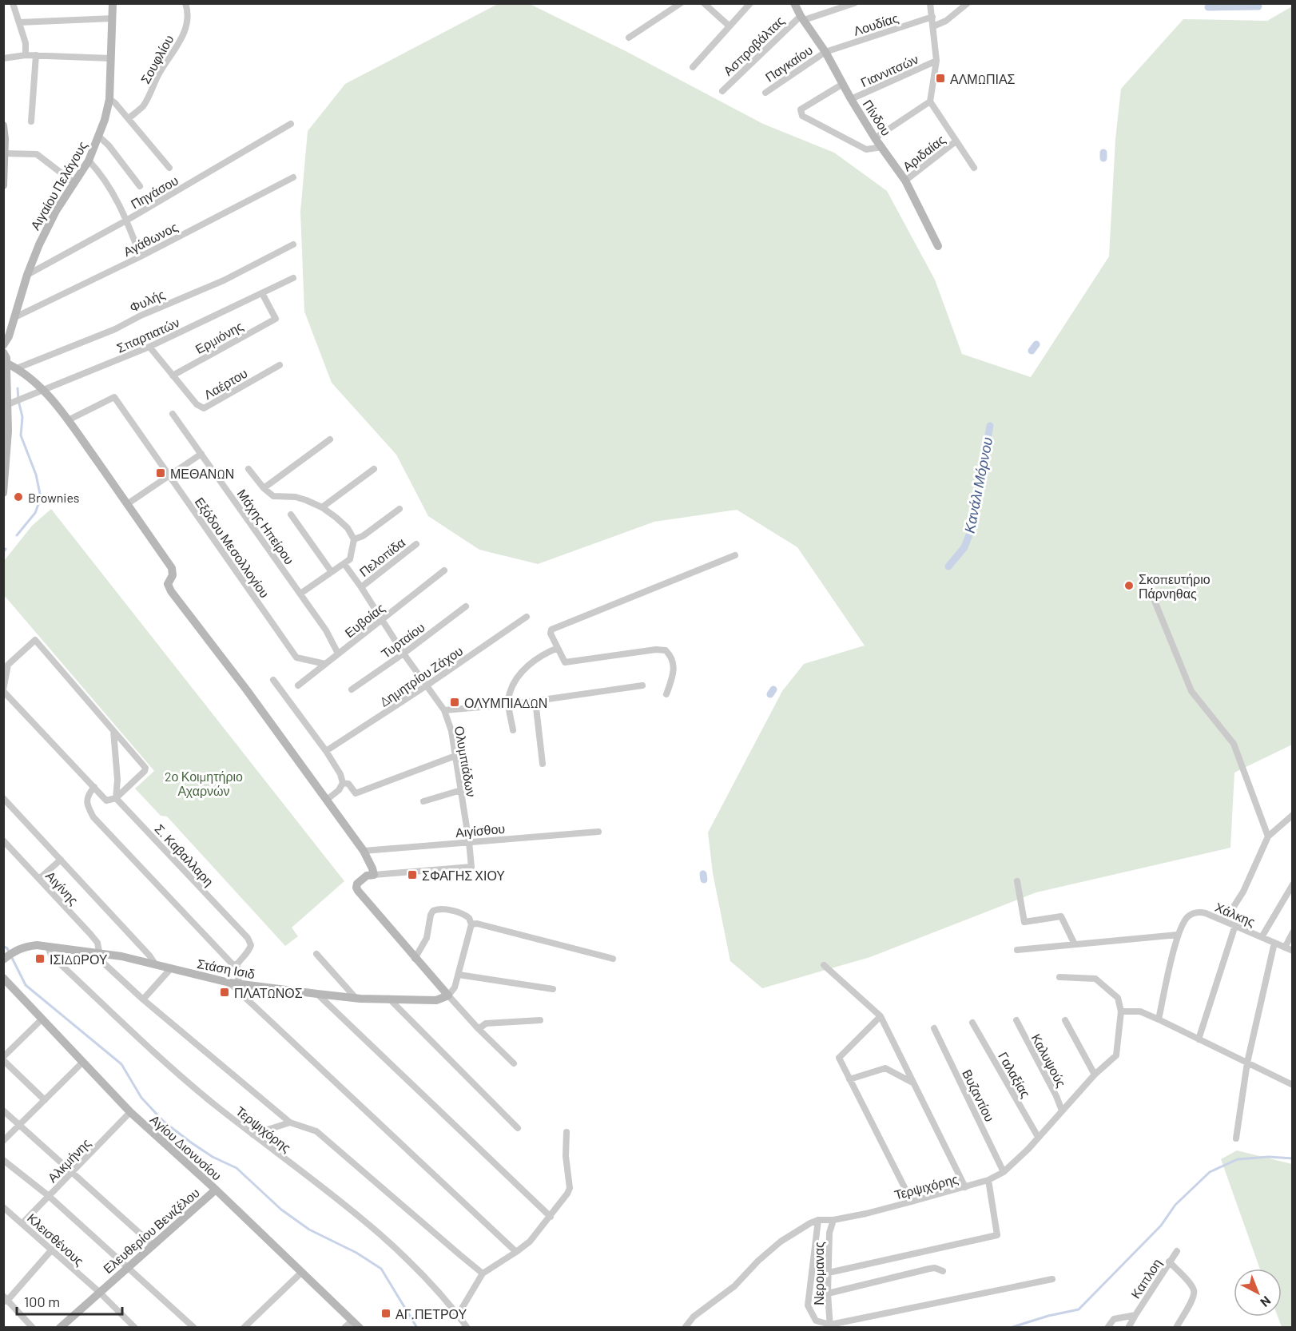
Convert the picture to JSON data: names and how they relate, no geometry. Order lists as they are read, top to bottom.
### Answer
{
  "streets": {
    "street": [
      "Λουδίας",
      "Ασπροβάλτας",
      "Σουφλίου",
      "Παγκαίου",
      "Γιαννιτσών",
      "Πίνδου",
      "Αριδαίας",
      "Αιγαίου Πελάγους",
      "Πηγάσου",
      "Αγάθωνος",
      "Φυλής",
      "Σπαρτιατών",
      "Ερμιόνης",
      "Λαέρτου",
      "Μάχης Ηπείρου",
      "Εξόδου Μεσολλογίου",
      "Πελοπίδα",
      "Ευβοίας",
      "Τυρταίου",
      "Δημητρίου Ζάχου",
      "Ολυμπιάδων",
      "Αιγίσθου",
      "Σ. Καβαλλαρη",
      "Αιγίνης",
      "Χάλκης",
      "Στάση Ισιδ",
      "Καλυψούς",
      "Γαλαξίας",
      "Βυζαντίου",
      "Τερψιχόρης",
      "Αγίου Διονυσίου",
      "Αλκμήνης",
      "Ελευθερίου Βενιζέλου",
      "Κλεισθένους",
      "Νερομανας",
      "Καπλοη"
    ]
  },
  "crossings": [
    ["Λουδίας", "Παγκαίου"],
    ["Λουδίας", "Πίνδου"],
    ["Ασπροβάλτας", "Πίνδου"],
    ["Παγκαίου", "Πίνδου"],
    ["Γιαννιτσών", "Πίνδου"],
    ["Πίνδου", "Αριδαίας"],
    ["Αιγαίου Πελάγους", "Πηγάσου"],
    ["Αιγαίου Πελάγους", "Αγάθωνος"],
    ["Σπαρτιατών", "Ερμιόνης"],
    ["Σπαρτιατών", "Λαέρτου"],
    ["Ερμιόνης", "Λαέρτου"],
    ["Μάχης Ηπείρου", "Ευβοίας"],
    ["Εξόδου Μεσολλογίου", "Ευβοίας"],
    ["Πελοπίδα", "Ολυμπιάδων"],
    ["Ευβοίας", "Ολυμπιάδων"],
    ["Τυρταίου", "Ολυμπιάδων"],
    ["Δημητρίου Ζάχου", "Ολυμπιάδων"],
    ["Ολυμπιάδων", "Αιγίσθου"],
    ["Αιγίνης", "Στάση Ισιδ"],
    ["Στάση Ισιδ", "Τερψιχόρης"],
    ["Καλυψούς", "Τερψιχόρης"],
    ["Γαλαξίας", "Τερψιχόρης"],
    ["Βυζαντίου", "Τερψιχόρης"],
    ["Τερψιχόρης", "Νερομανας"],
    ["Αγίου Διονυσίου", "Αλκμήνης"],
    ["Αγίου Διονυσίου", "Ελευθερίου Βενιζέλου"],
    ["Αλκμήνης", "Κλεισθένους"],
    ["Ελευθερίου Βενιζέλου", "Κλεισθένους"]
  ],
  "water": ["Κανάλι Μόρνου"],
  "parks": ["2ο Κοιμητήριο Αχαρνών"],
  "places": {
    "transit": [
      "ΑΛΜΩΠΙΑΣ",
      "ΜΕΘΑΝΩΝ",
      "ΟΛΥΜΠΙΑΔΩΝ",
      "ΣΦΑΓΗΣ ΧΙΟΥ",
      "ΙΣΙΔΩΡΟΥ",
      "ΠΛΑΤΩΝΟΣ",
      "ΑΓ.ΠΕΤΡΟΥ"
    ],
    "other": ["Brownies", "Σκοπευτήριο Πάρνηθας"]
  },
  "scale_bar": "100 m",
  "north": "bottom right"
}
